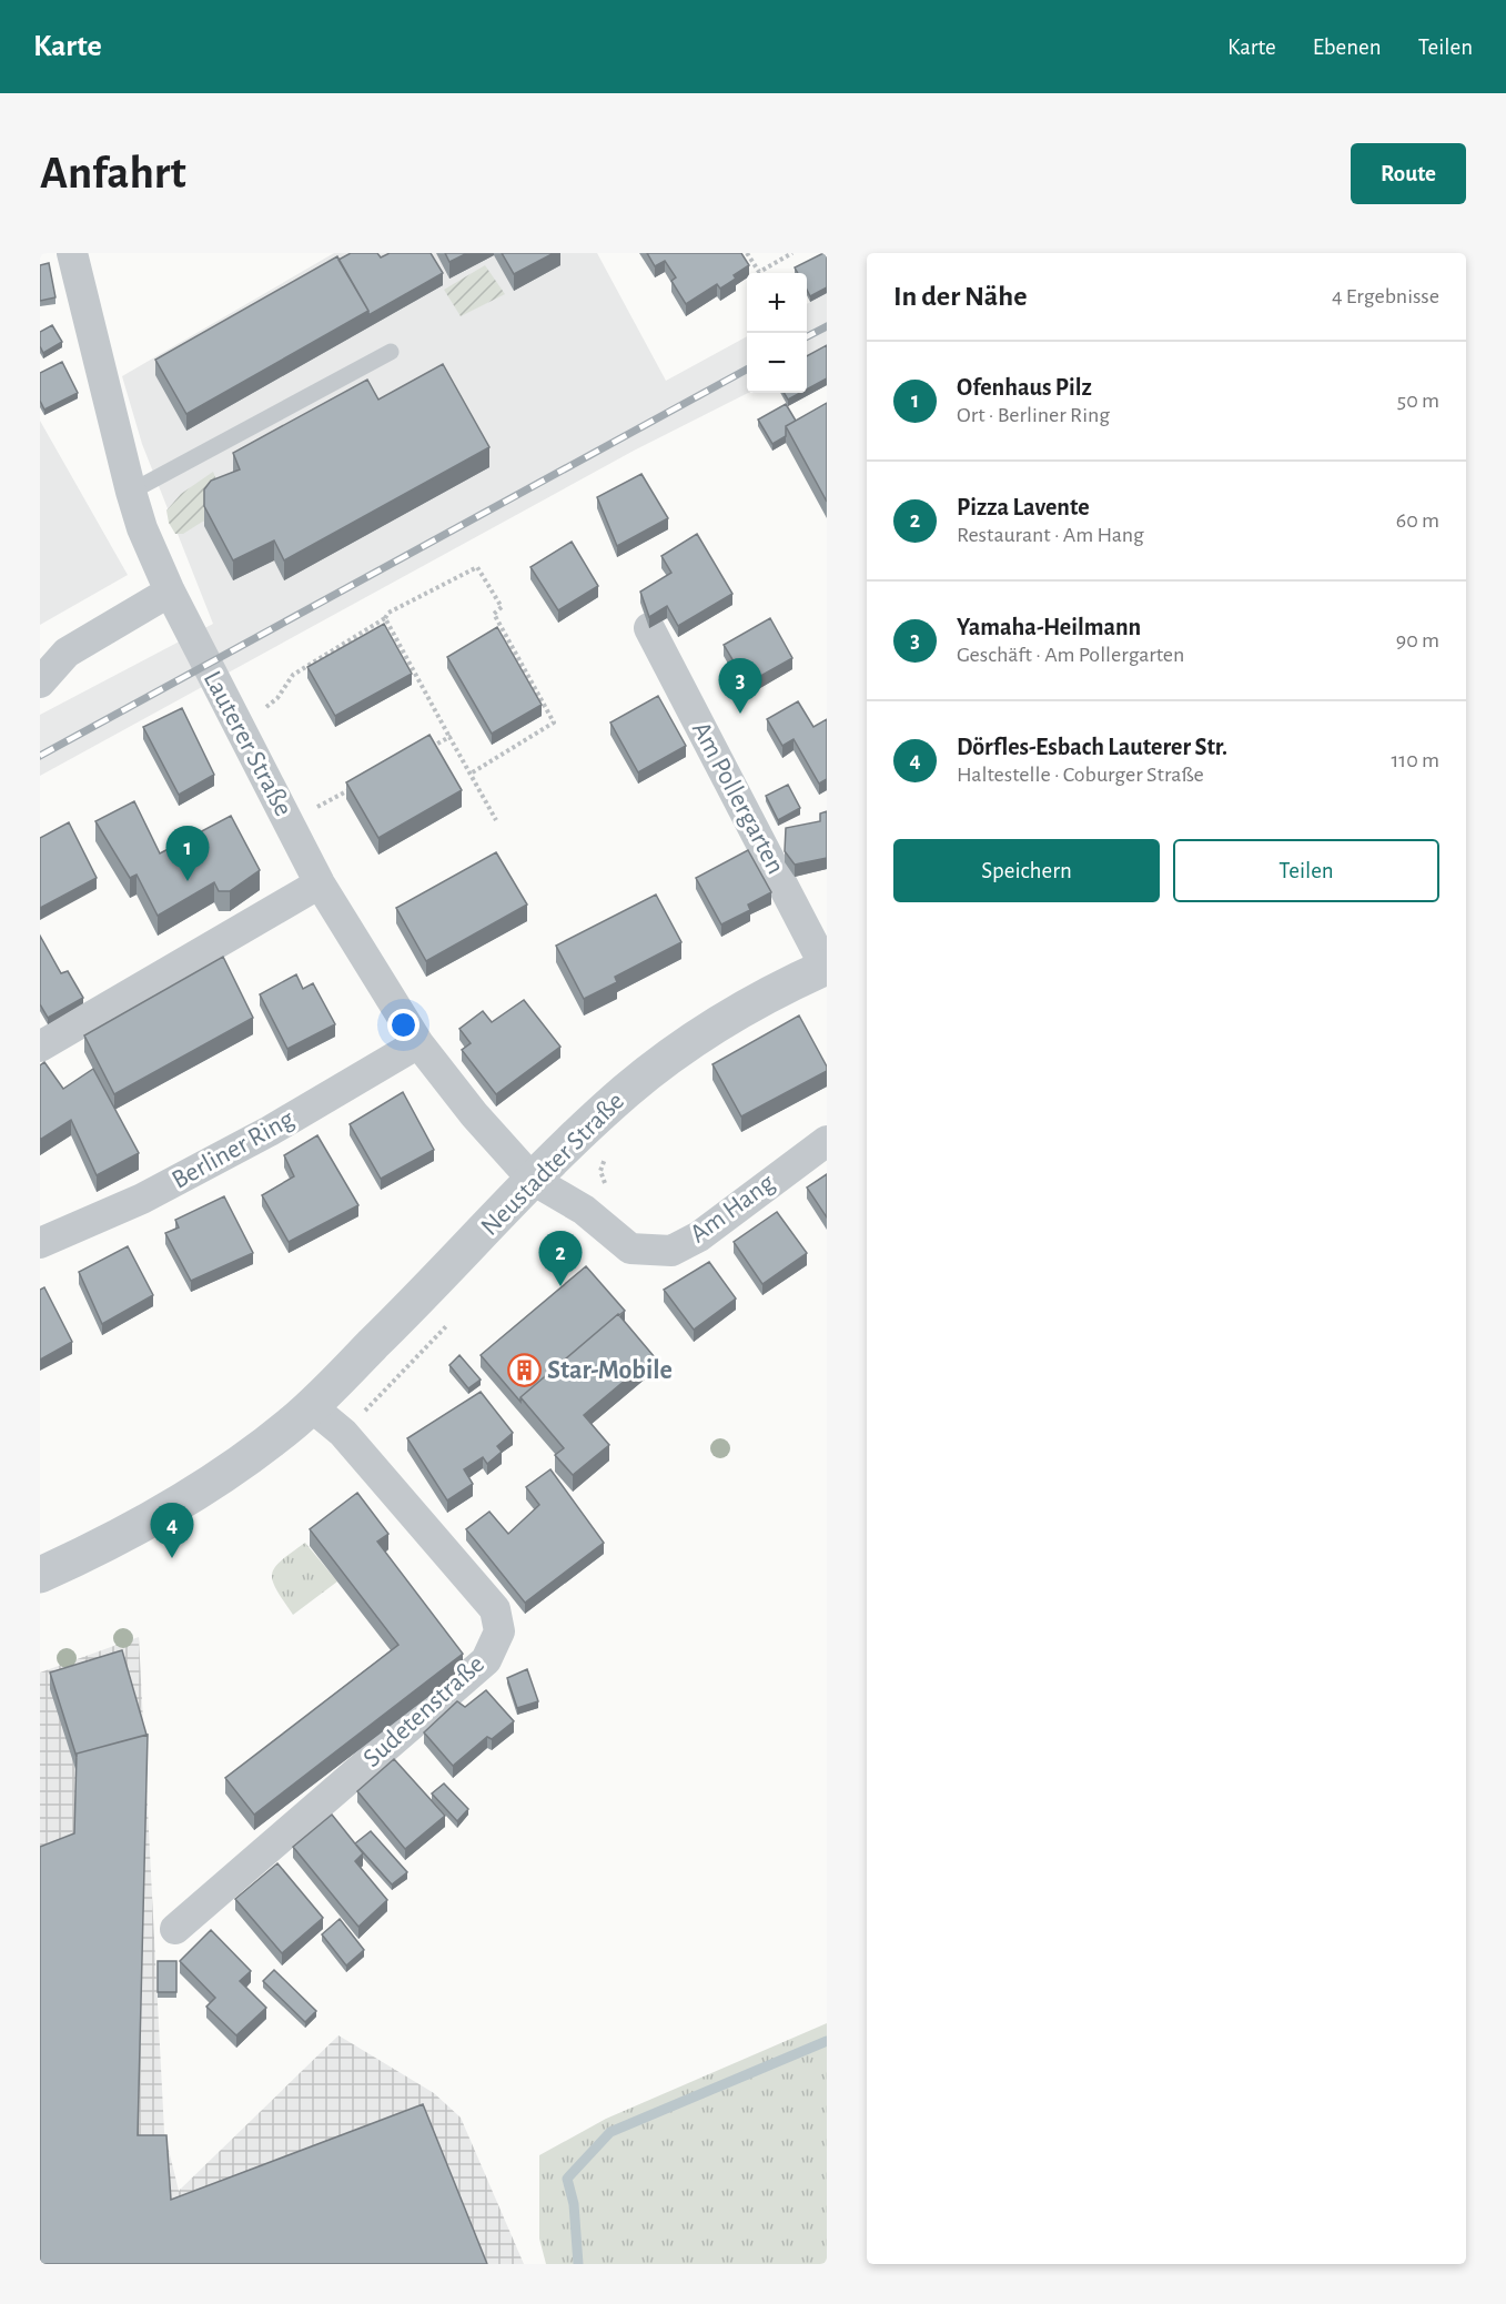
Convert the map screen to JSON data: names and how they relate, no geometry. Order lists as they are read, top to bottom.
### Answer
{
  "streets": {
    "street": [
      "Lauterer Straße",
      "Am Pollergarten",
      "Berliner Ring",
      "Neustadter Straße",
      "Am Hang",
      "Sudetenstraße"
    ]
  },
  "crossings": [
    ["Lauterer Straße", "Berliner Ring"],
    ["Lauterer Straße", "Neustadter Straße"],
    ["Lauterer Straße", "Am Hang"],
    ["Am Pollergarten", "Neustadter Straße"],
    ["Neustadter Straße", "Am Hang"],
    ["Neustadter Straße", "Sudetenstraße"]
  ],
  "places": {
    "building": ["Star-Mobile"]
  },
  "page": {
    "header": "Karte",
    "nav": ["Karte", "Ebenen", "Teilen"],
    "buttons": [
      "Route",
      ["Speichern", "Teilen"]
    ],
    "title": "Anfahrt",
    "heading": ["In der Nähe", "4 Ergebnisse"],
    "map_buttons": ["+", "−"],
    "list": [
      {
        "mark": "1",
        "name": "Ofenhaus Pilz",
        "note": "Ort · Berliner Ring",
        "value": "50 m"
      },
      {
        "mark": "2",
        "name": "Pizza Lavente",
        "note": "Restaurant · Am Hang",
        "value": "60 m"
      },
      {
        "mark": "3",
        "name": "Yamaha-Heilmann",
        "note": "Geschäft · Am Pollergarten",
        "value": "90 m"
      },
      {
        "mark": "4",
        "name": "Dörfles-Esbach Lauterer Str.",
        "note": "Haltestelle · Coburger Straße",
        "value": "110 m"
      }
    ],
    "pins": [
      "3",
      "1",
      "2",
      "4"
    ]
  }
}
